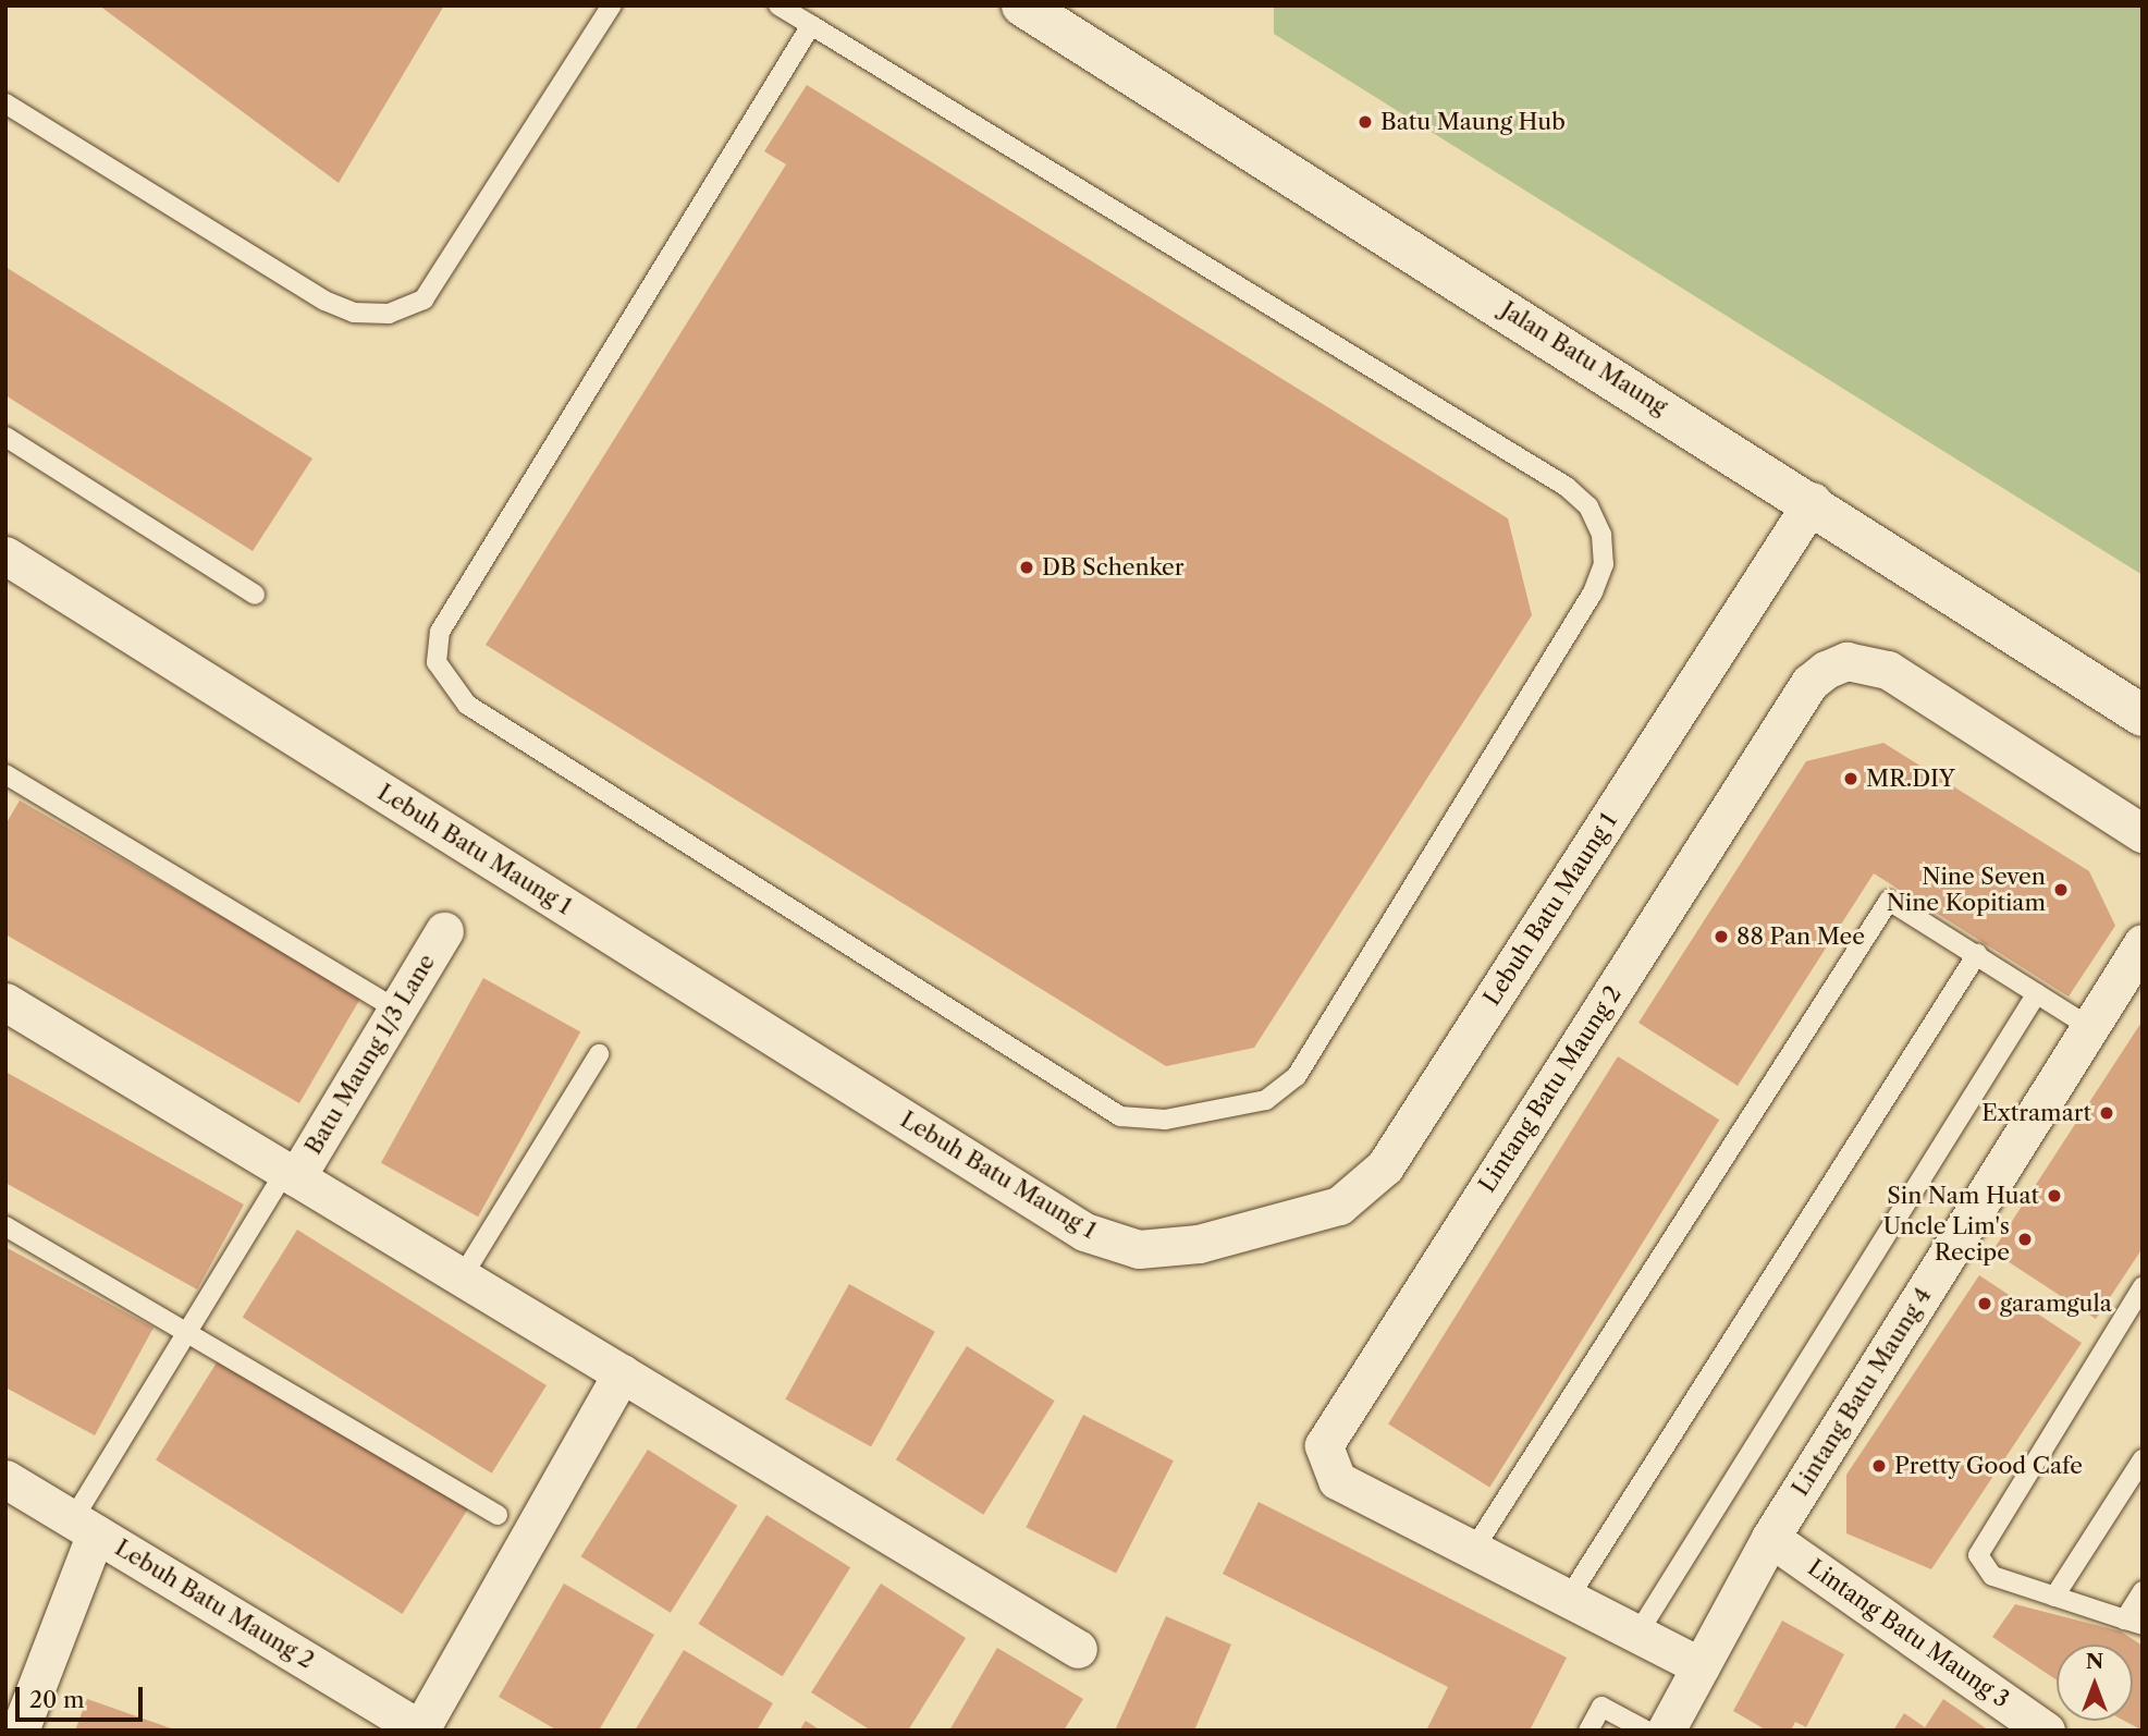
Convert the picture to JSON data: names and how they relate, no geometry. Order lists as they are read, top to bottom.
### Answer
{
  "streets": {
    "street": [
      "Jalan Batu Maung",
      "Lebuh Batu Maung 1",
      "Batu Maung 1/3 Lane",
      "Lintang Batu Maung 2",
      "Lintang Batu Maung 4",
      "Lebuh Batu Maung 2",
      "Lintang Batu Maung 3"
    ]
  },
  "crossings": [
    ["Jalan Batu Maung", "Lebuh Batu Maung 1"],
    ["Lintang Batu Maung 2", "Lintang Batu Maung 4"],
    ["Lintang Batu Maung 4", "Lintang Batu Maung 3"]
  ],
  "places": [
    "Batu Maung Hub",
    "DB Schenker",
    "MR.DIY",
    "Nine Seven Nine Kopitiam",
    "88 Pan Mee",
    "Extramart",
    "Sin Nam Huat",
    "Uncle Lim's Recipe",
    "garamgula",
    "Pretty Good Cafe"
  ],
  "scale_bar": "20 m",
  "north": "top"
}
